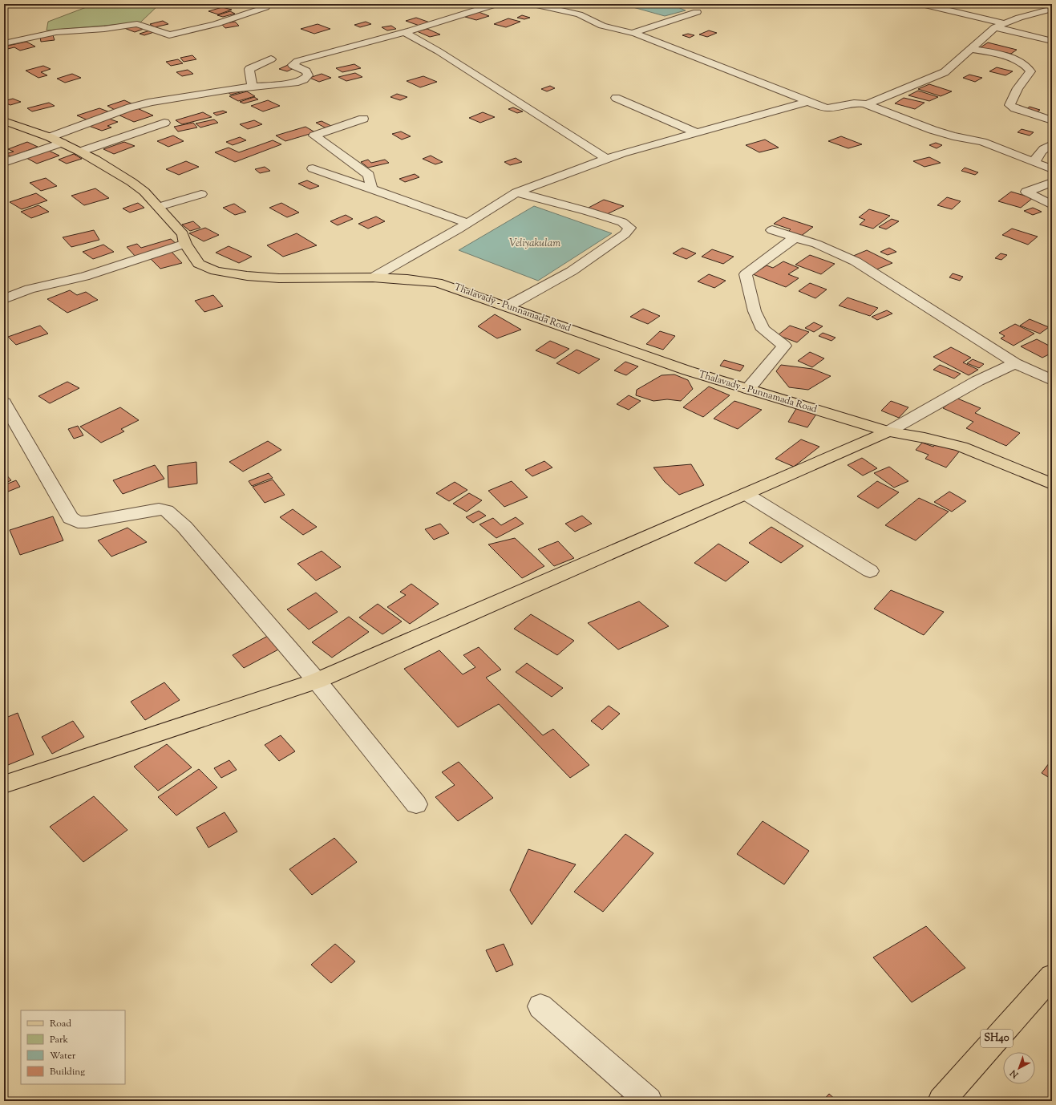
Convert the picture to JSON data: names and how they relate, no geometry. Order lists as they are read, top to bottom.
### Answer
{
  "streets": {
    "main road": ["Thalavady - Punnamada Road", "SH40"]
  },
  "water": ["Veliyakulam"],
  "legend": [
    "Road",
    "Park",
    "Water",
    "Building"
  ],
  "north": "bottom left"
}
